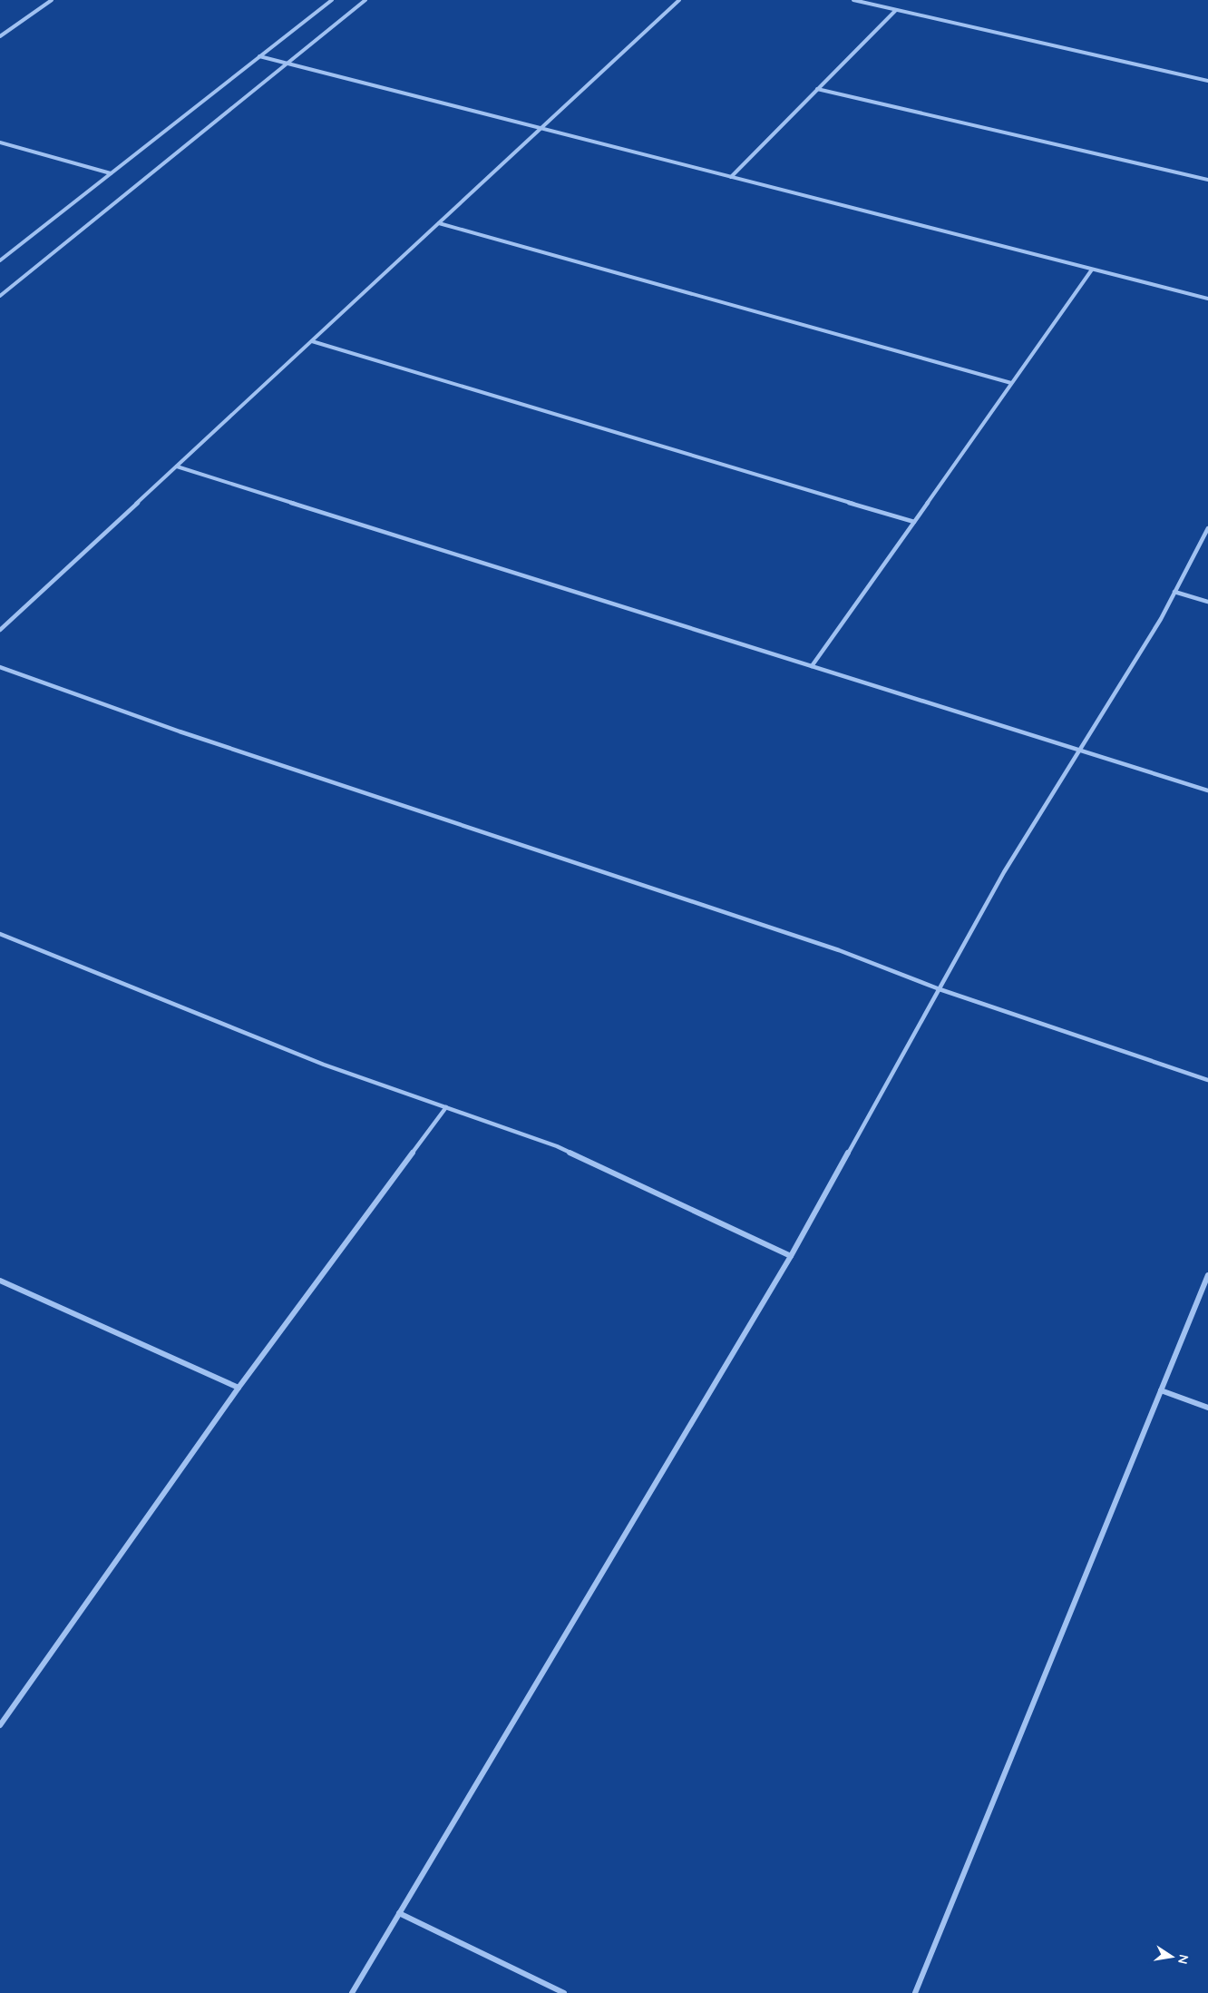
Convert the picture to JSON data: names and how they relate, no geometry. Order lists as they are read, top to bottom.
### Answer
{
  "north": "right"
}
